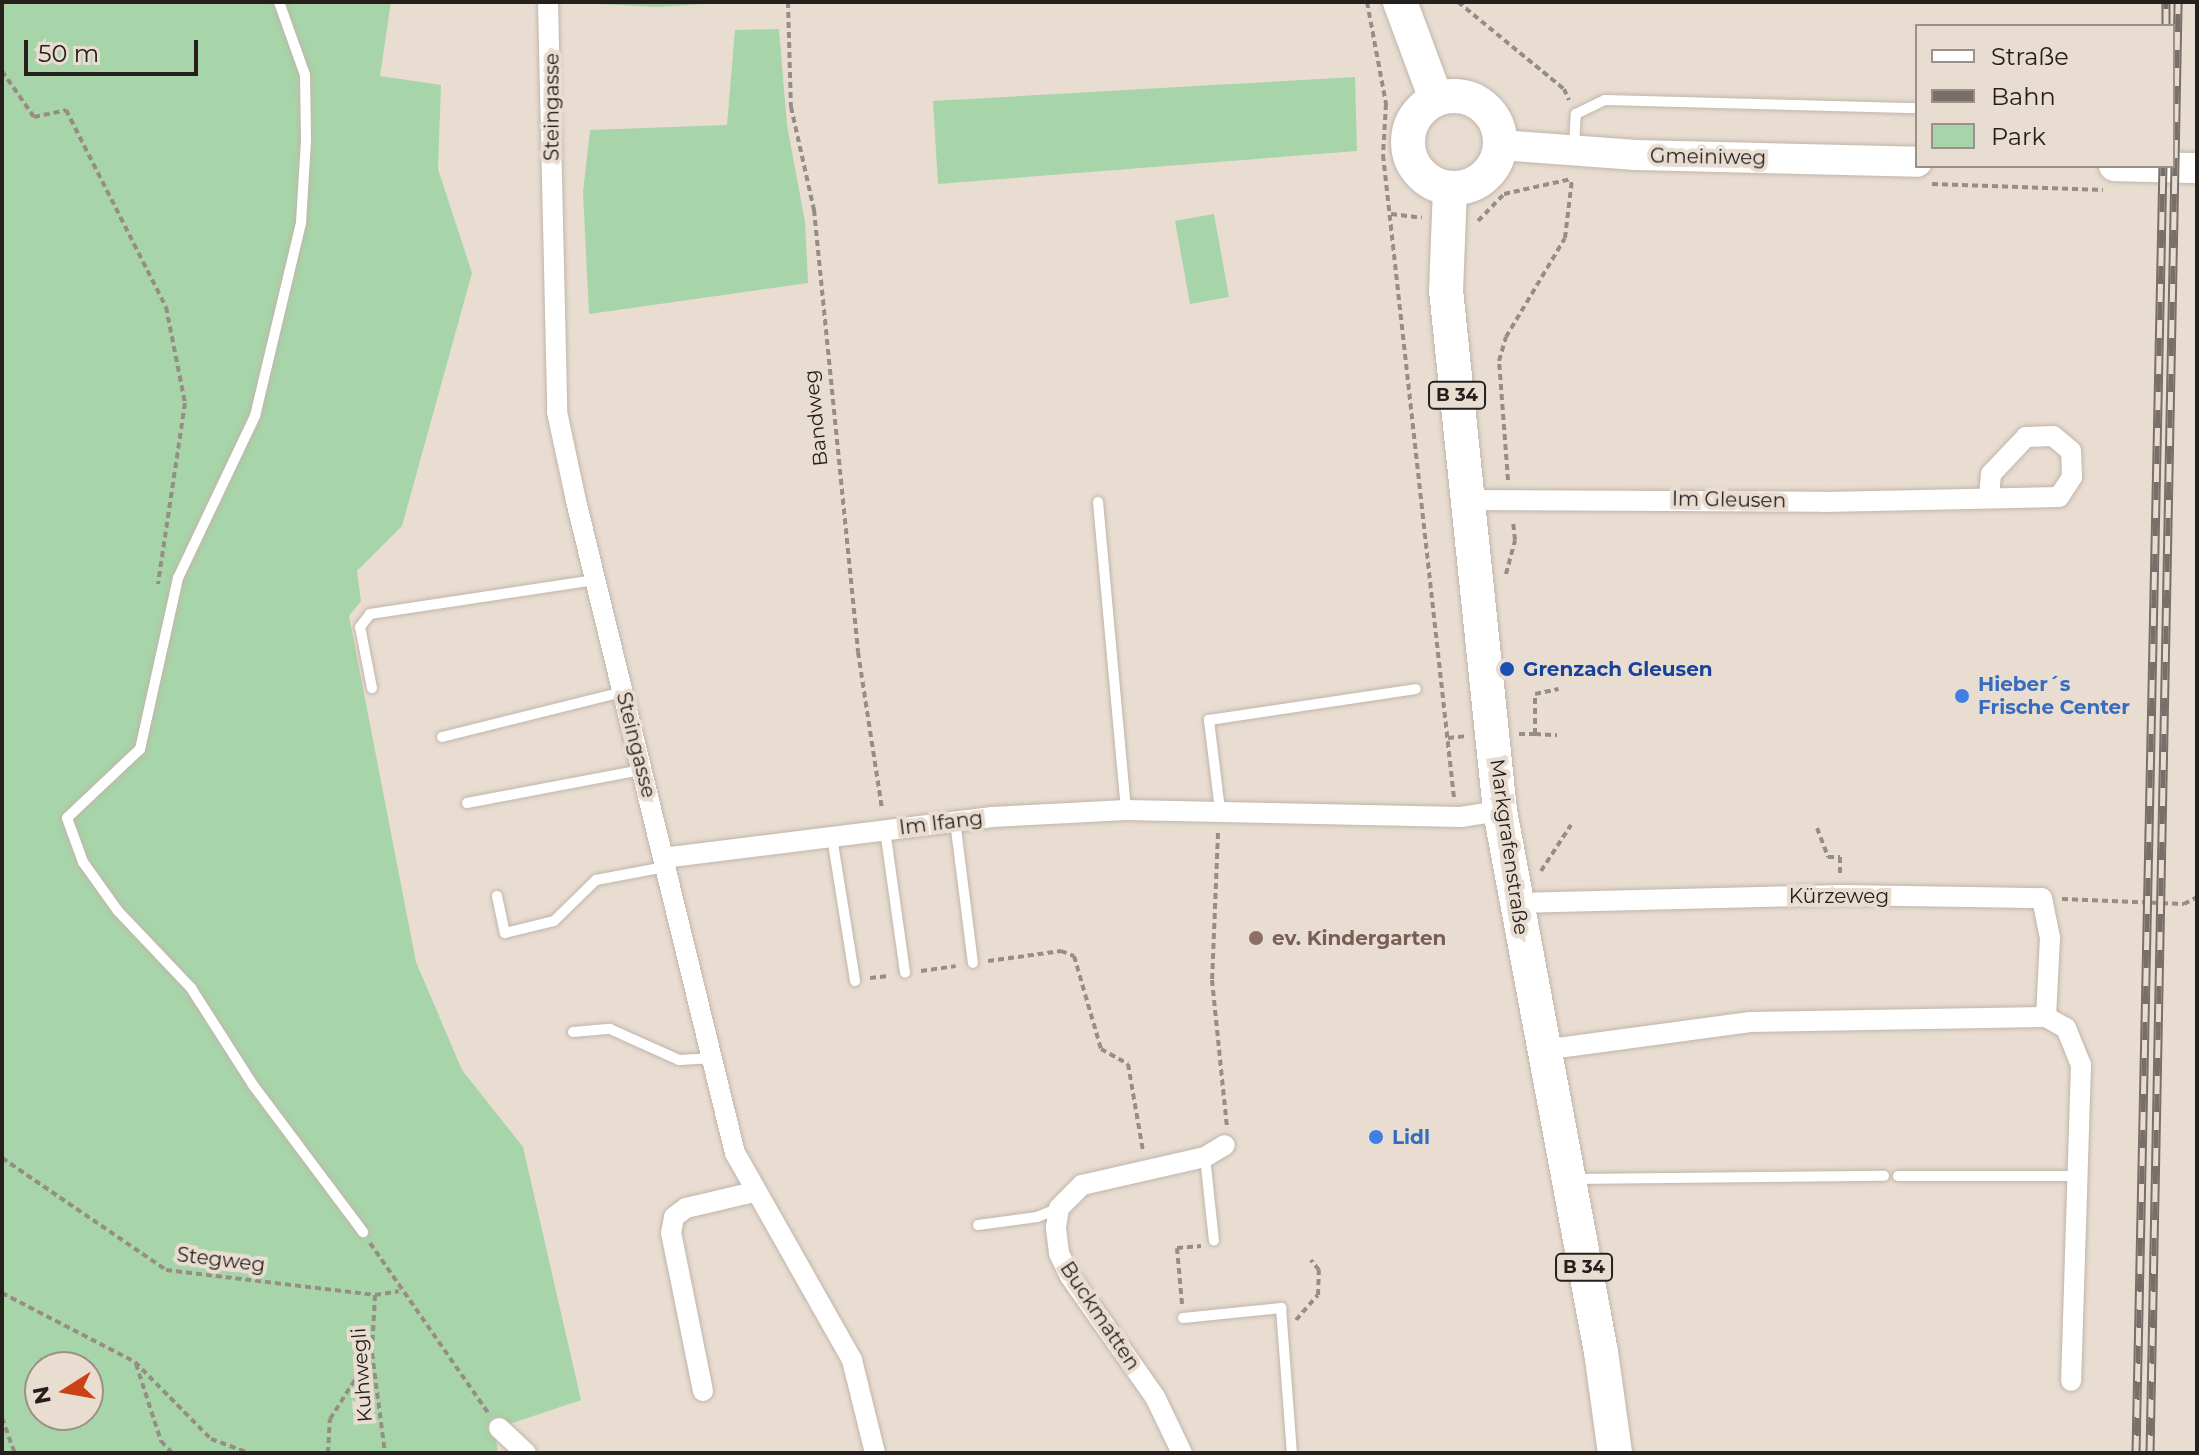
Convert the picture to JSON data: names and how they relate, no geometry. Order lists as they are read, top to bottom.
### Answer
{
  "streets": {
    "main road": ["B 34", "Markgrafenstraße"],
    "street": [
      "Steingasse",
      "Gmeiniweg",
      "Im Gleusen",
      "Im Ifang",
      "Kürzeweg",
      "Buckmatten"
    ],
    "path": ["Bandweg", "Stegweg", "Kuhwegli"]
  },
  "crossings": [
    ["Steingasse", "Im Ifang"],
    ["Gmeiniweg", "Markgrafenstraße"],
    ["Bandweg", "Im Ifang"],
    ["Im Gleusen", "Markgrafenstraße"],
    ["Im Ifang", "Markgrafenstraße"],
    ["Markgrafenstraße", "Kürzeweg"],
    ["Stegweg", "Kuhwegli"]
  ],
  "places": [
    "Grenzach Gleusen",
    "Hieber´s Frische Center",
    "ev. Kindergarten",
    "Lidl"
  ],
  "legend": ["Straße", "Bahn", "Park"],
  "scale_bar": "50 m",
  "north": "left"
}
